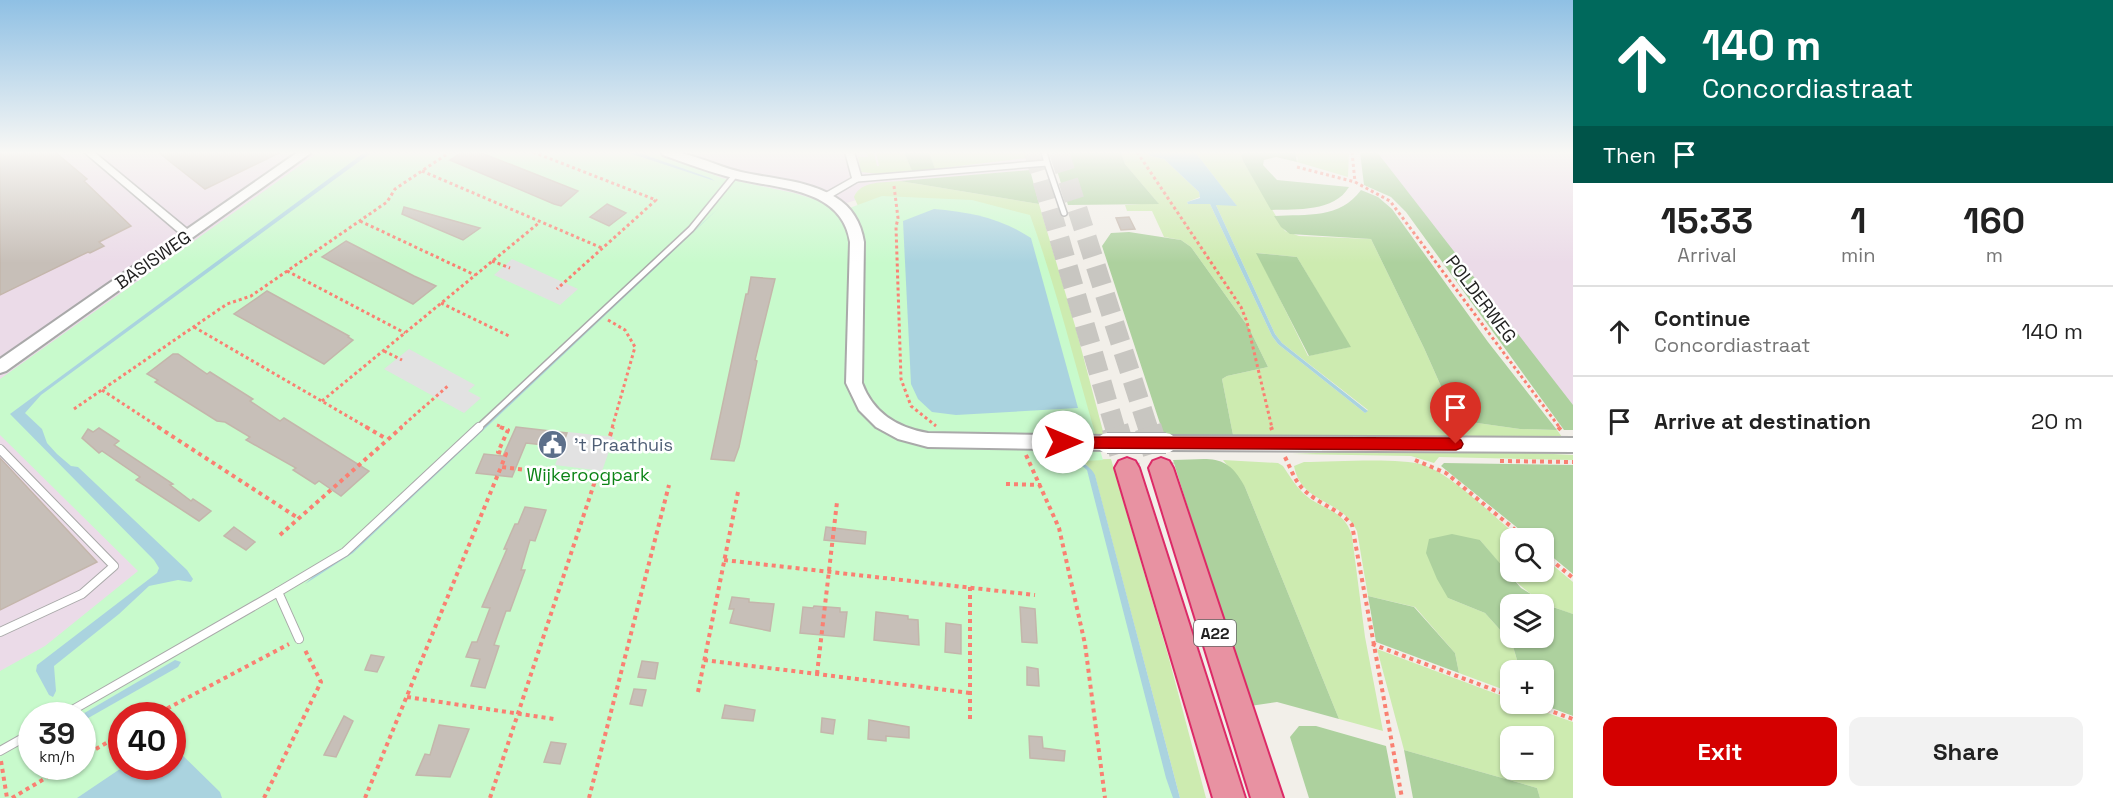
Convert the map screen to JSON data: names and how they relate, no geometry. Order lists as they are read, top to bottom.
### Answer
{
  "streets": {
    "highway": ["A22"],
    "street": ["BASISWEG"],
    "path": ["POLDERWEG"]
  },
  "parks": ["Wijkeroogpark"],
  "places": {
    "public building": ["'t Praathuis"]
  },
  "page": {
    "turn": ["140 m", "Concordiastraat"],
    "then": "Then",
    "eta": [
      "15:33",
      "Arrival",
      "1",
      "min",
      "160",
      "m"
    ],
    "list": [
      {
        "name": "Continue",
        "note": "Concordiastraat",
        "value": "140 m"
      },
      {
        "name": "Arrive at destination",
        "value": "20 m"
      }
    ],
    "map_buttons": ["+", "−"],
    "speed": "39 km/h",
    "limit": "40",
    "buttons": ["Exit", "Share"]
  }
}
